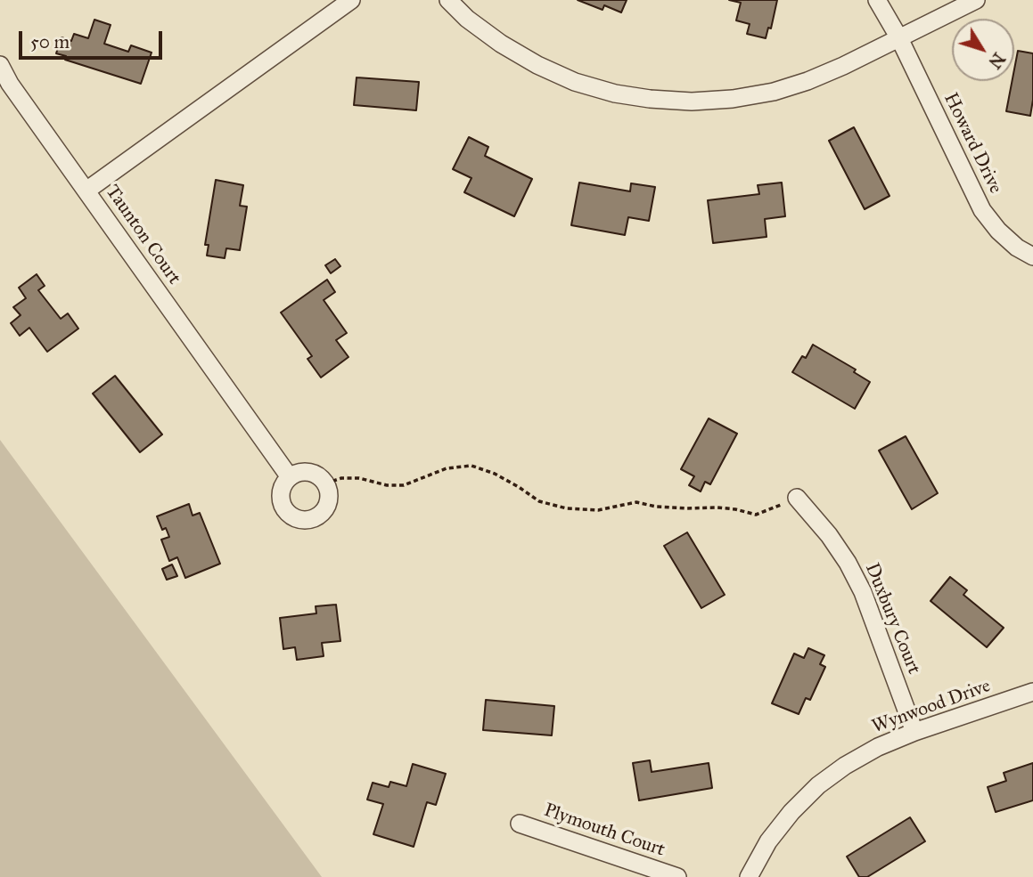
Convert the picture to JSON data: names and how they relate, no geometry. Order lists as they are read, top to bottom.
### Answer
{
  "streets": {
    "street": [
      "Howard Drive",
      "Taunton Court",
      "Duxbury Court",
      "Wynwood Drive",
      "Plymouth Court"
    ]
  },
  "crossings": [
    ["Duxbury Court", "Wynwood Drive"]
  ],
  "scale_bar": "50 m",
  "north": "bottom right"
}
